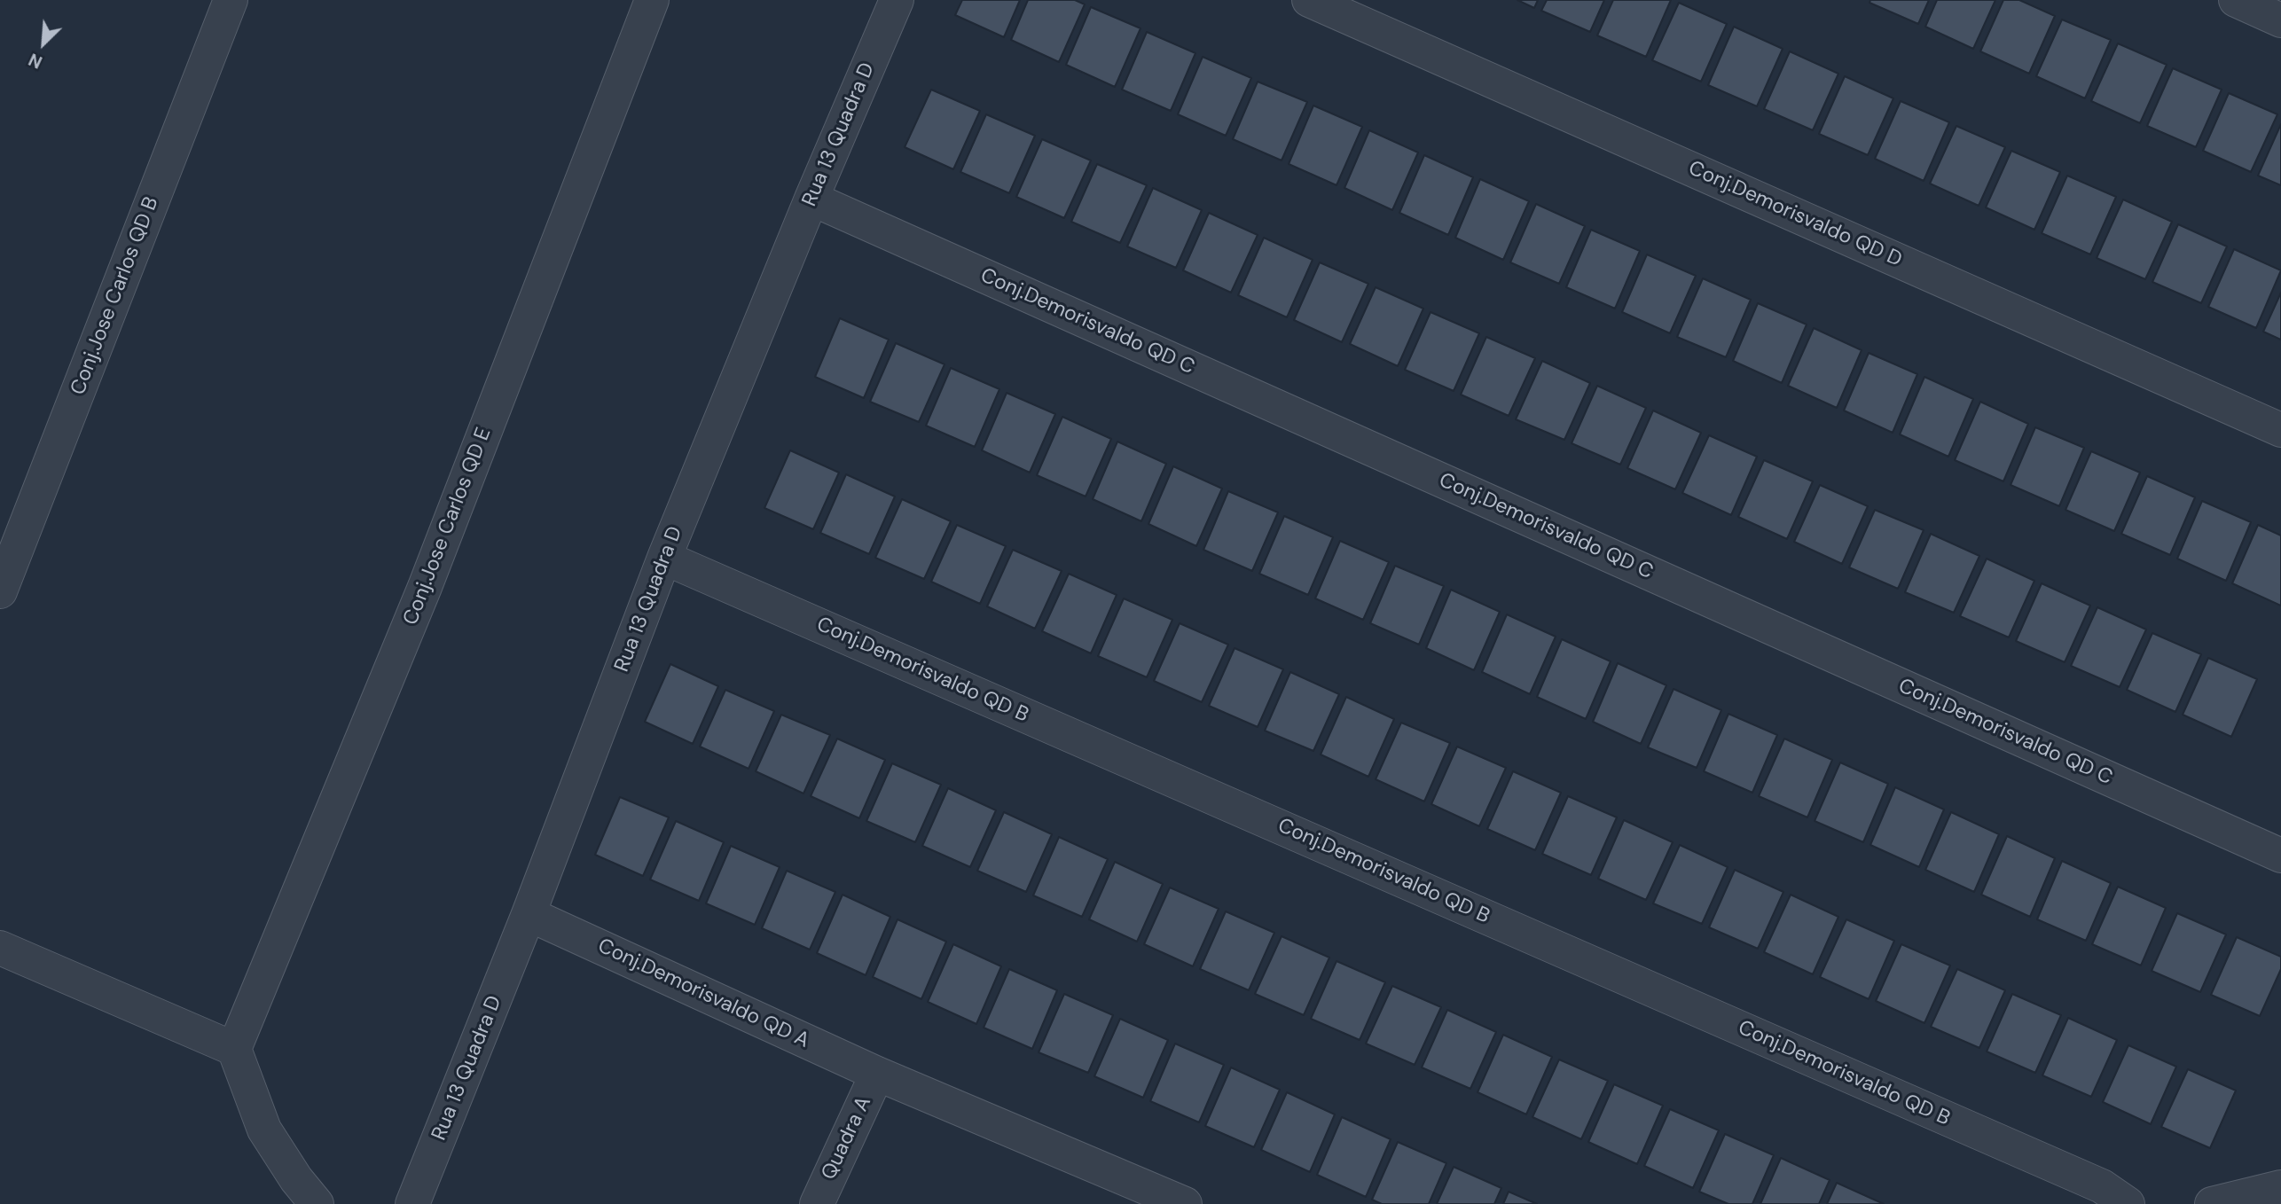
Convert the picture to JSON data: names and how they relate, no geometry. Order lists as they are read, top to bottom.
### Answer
{
  "streets": {
    "street": [
      "Rua 13 Quadra D",
      "Conj.Demorisvaldo QD D",
      "Conj.Jose Carlos QD B",
      "Conj.Demorisvaldo QD C",
      "Conj.Jose Carlos QD E",
      "Conj.Demorisvaldo QD B",
      "Conj.Demorisvaldo QD A",
      "Quadra A"
    ]
  },
  "crossings": [
    ["Rua 13 Quadra D", "Conj.Demorisvaldo QD C"],
    ["Rua 13 Quadra D", "Conj.Demorisvaldo QD B"],
    ["Rua 13 Quadra D", "Conj.Demorisvaldo QD A"],
    ["Conj.Demorisvaldo QD A", "Quadra A"]
  ],
  "north": "bottom left"
}
